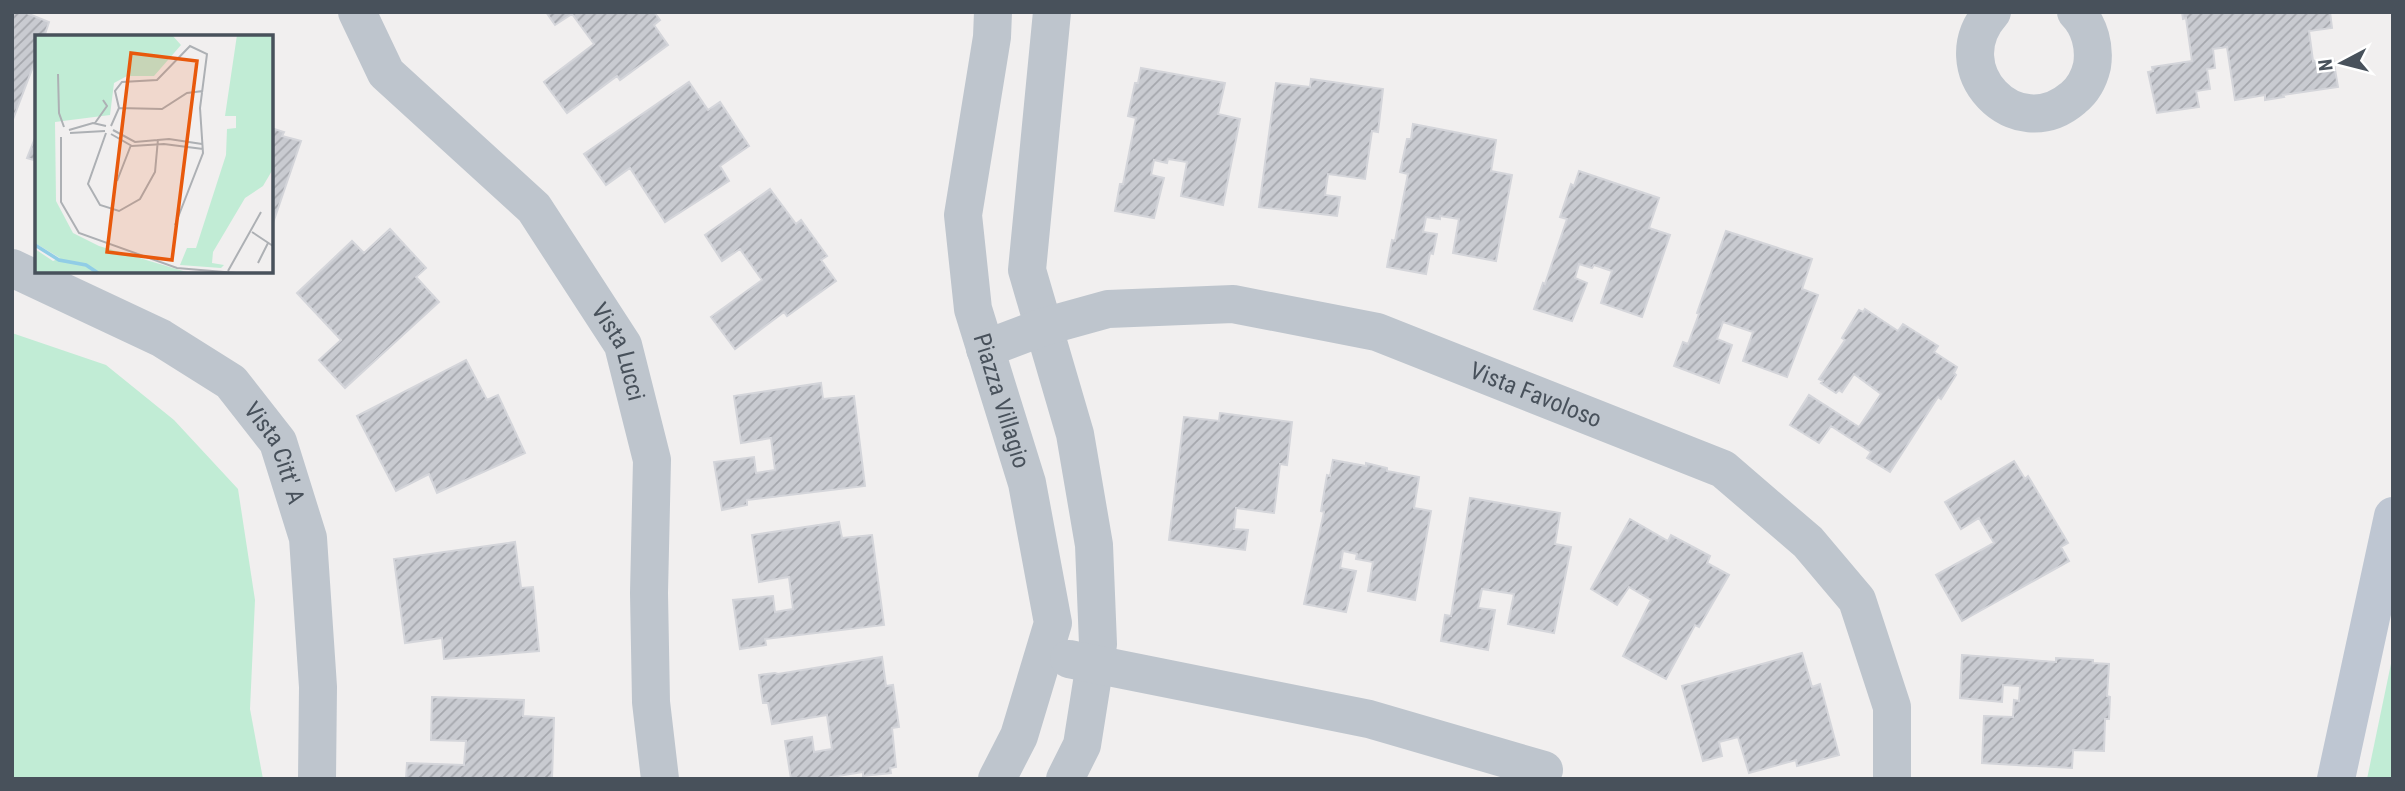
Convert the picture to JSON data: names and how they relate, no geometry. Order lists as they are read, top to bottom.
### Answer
{
  "streets": {
    "street": [
      "Vista Lucci",
      "Vista Favoloso",
      "Piazza Villagio",
      "Vista Citt' A"
    ]
  },
  "crossings": [
    ["Vista Favoloso", "Piazza Villagio"]
  ],
  "north": "left"
}
